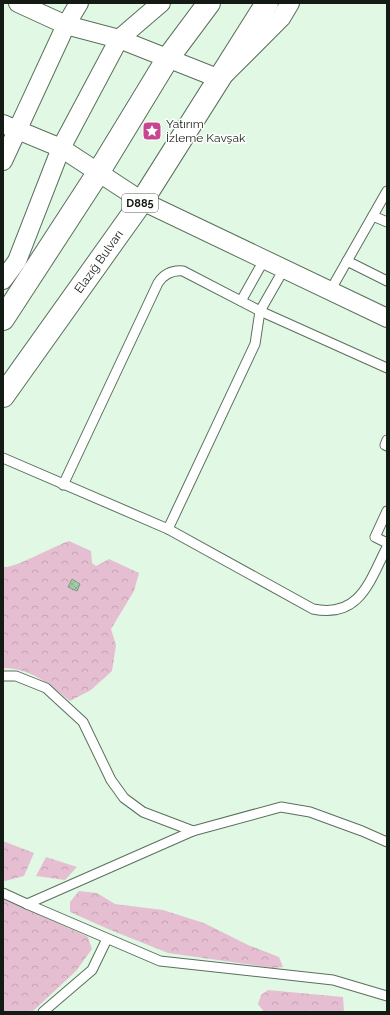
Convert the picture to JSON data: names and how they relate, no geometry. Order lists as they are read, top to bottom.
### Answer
{
  "streets": {
    "highway": ["D885", "Elazığ Bulvarı"]
  },
  "places": {
    "place": ["Yatırım İzleme Kavşak"]
  }
}
